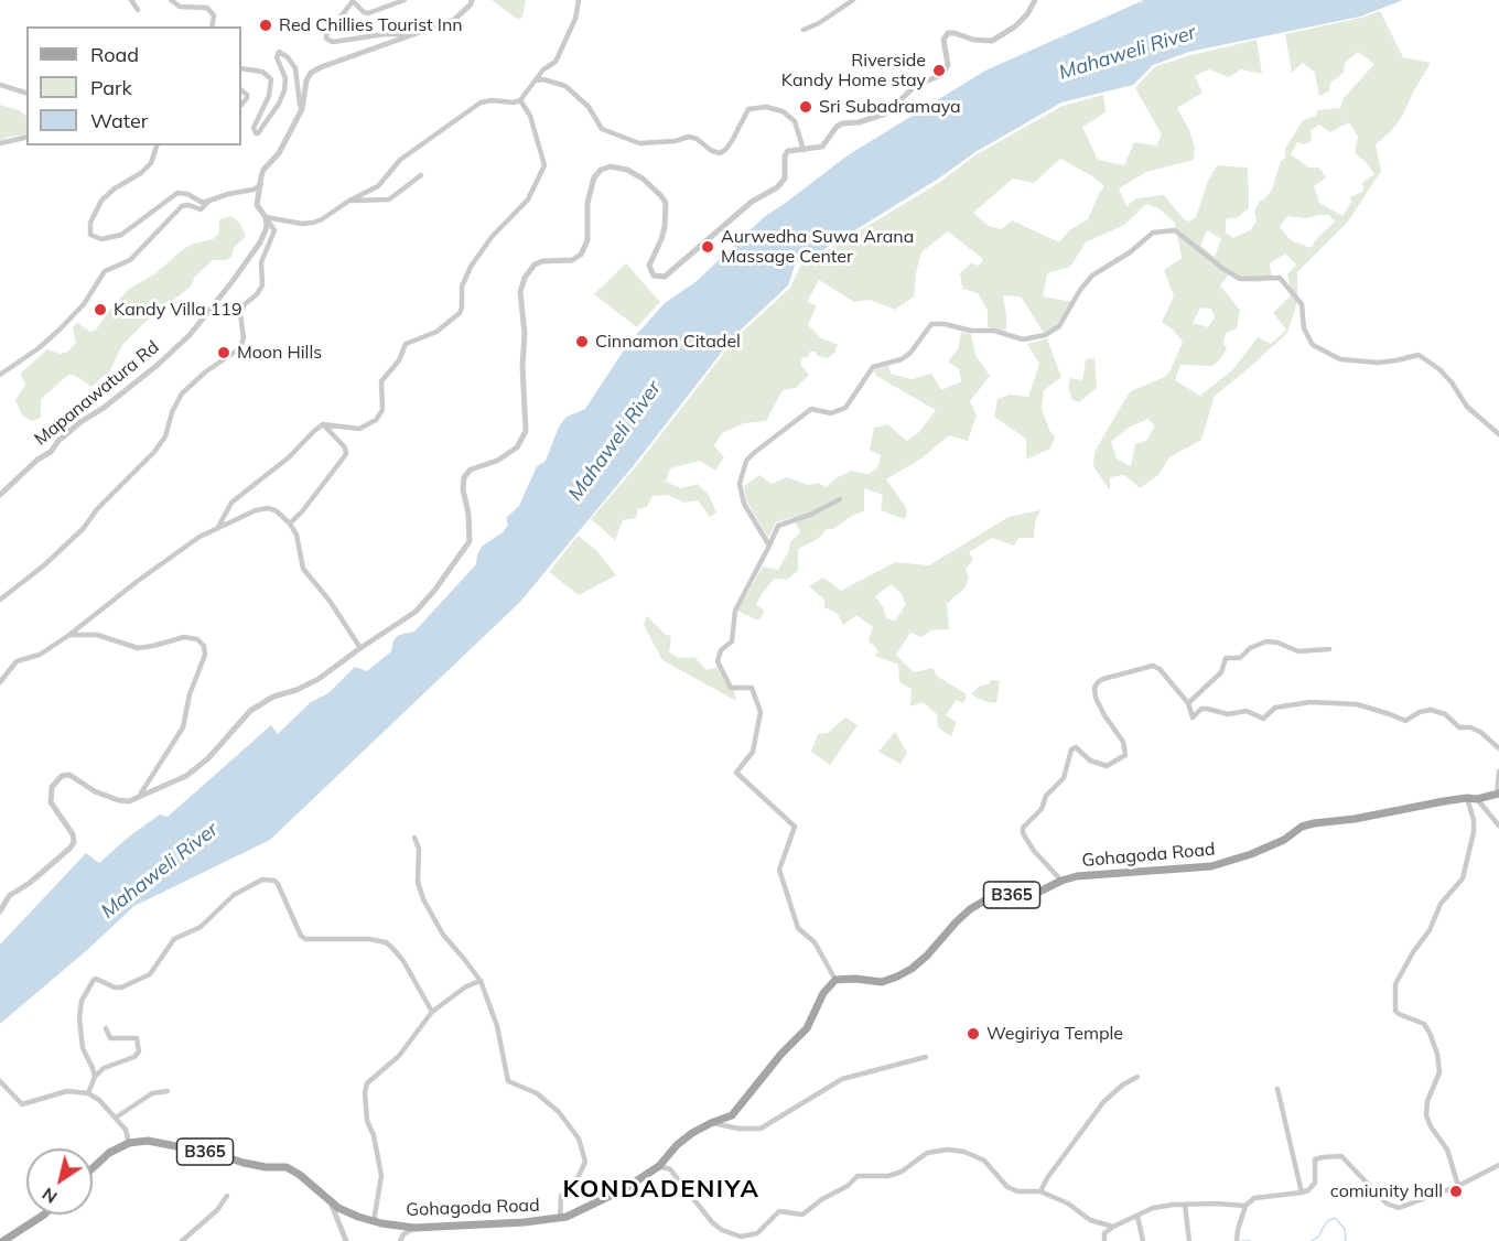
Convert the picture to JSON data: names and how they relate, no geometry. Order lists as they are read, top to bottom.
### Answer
{
  "streets": {
    "main road": ["Gohagoda Road", "B365"],
    "street": ["Mapanawatura Rd"]
  },
  "crossings": [
    ["Gohagoda Road", "B365"]
  ],
  "districts": ["KONDADENIYA"],
  "water": ["Mahaweli River"],
  "places": [
    "Red Chillies Tourist Inn",
    "Riverside Kandy Home stay",
    "Sri Subadramaya",
    "Aurwedha Suwa Arana Massage Center",
    "Kandy Villa 119",
    "Cinnamon Citadel",
    "Moon Hills",
    "Wegiriya Temple",
    "comiunity hall"
  ],
  "legend": ["Road", "Park", "Water"],
  "north": "bottom left"
}
